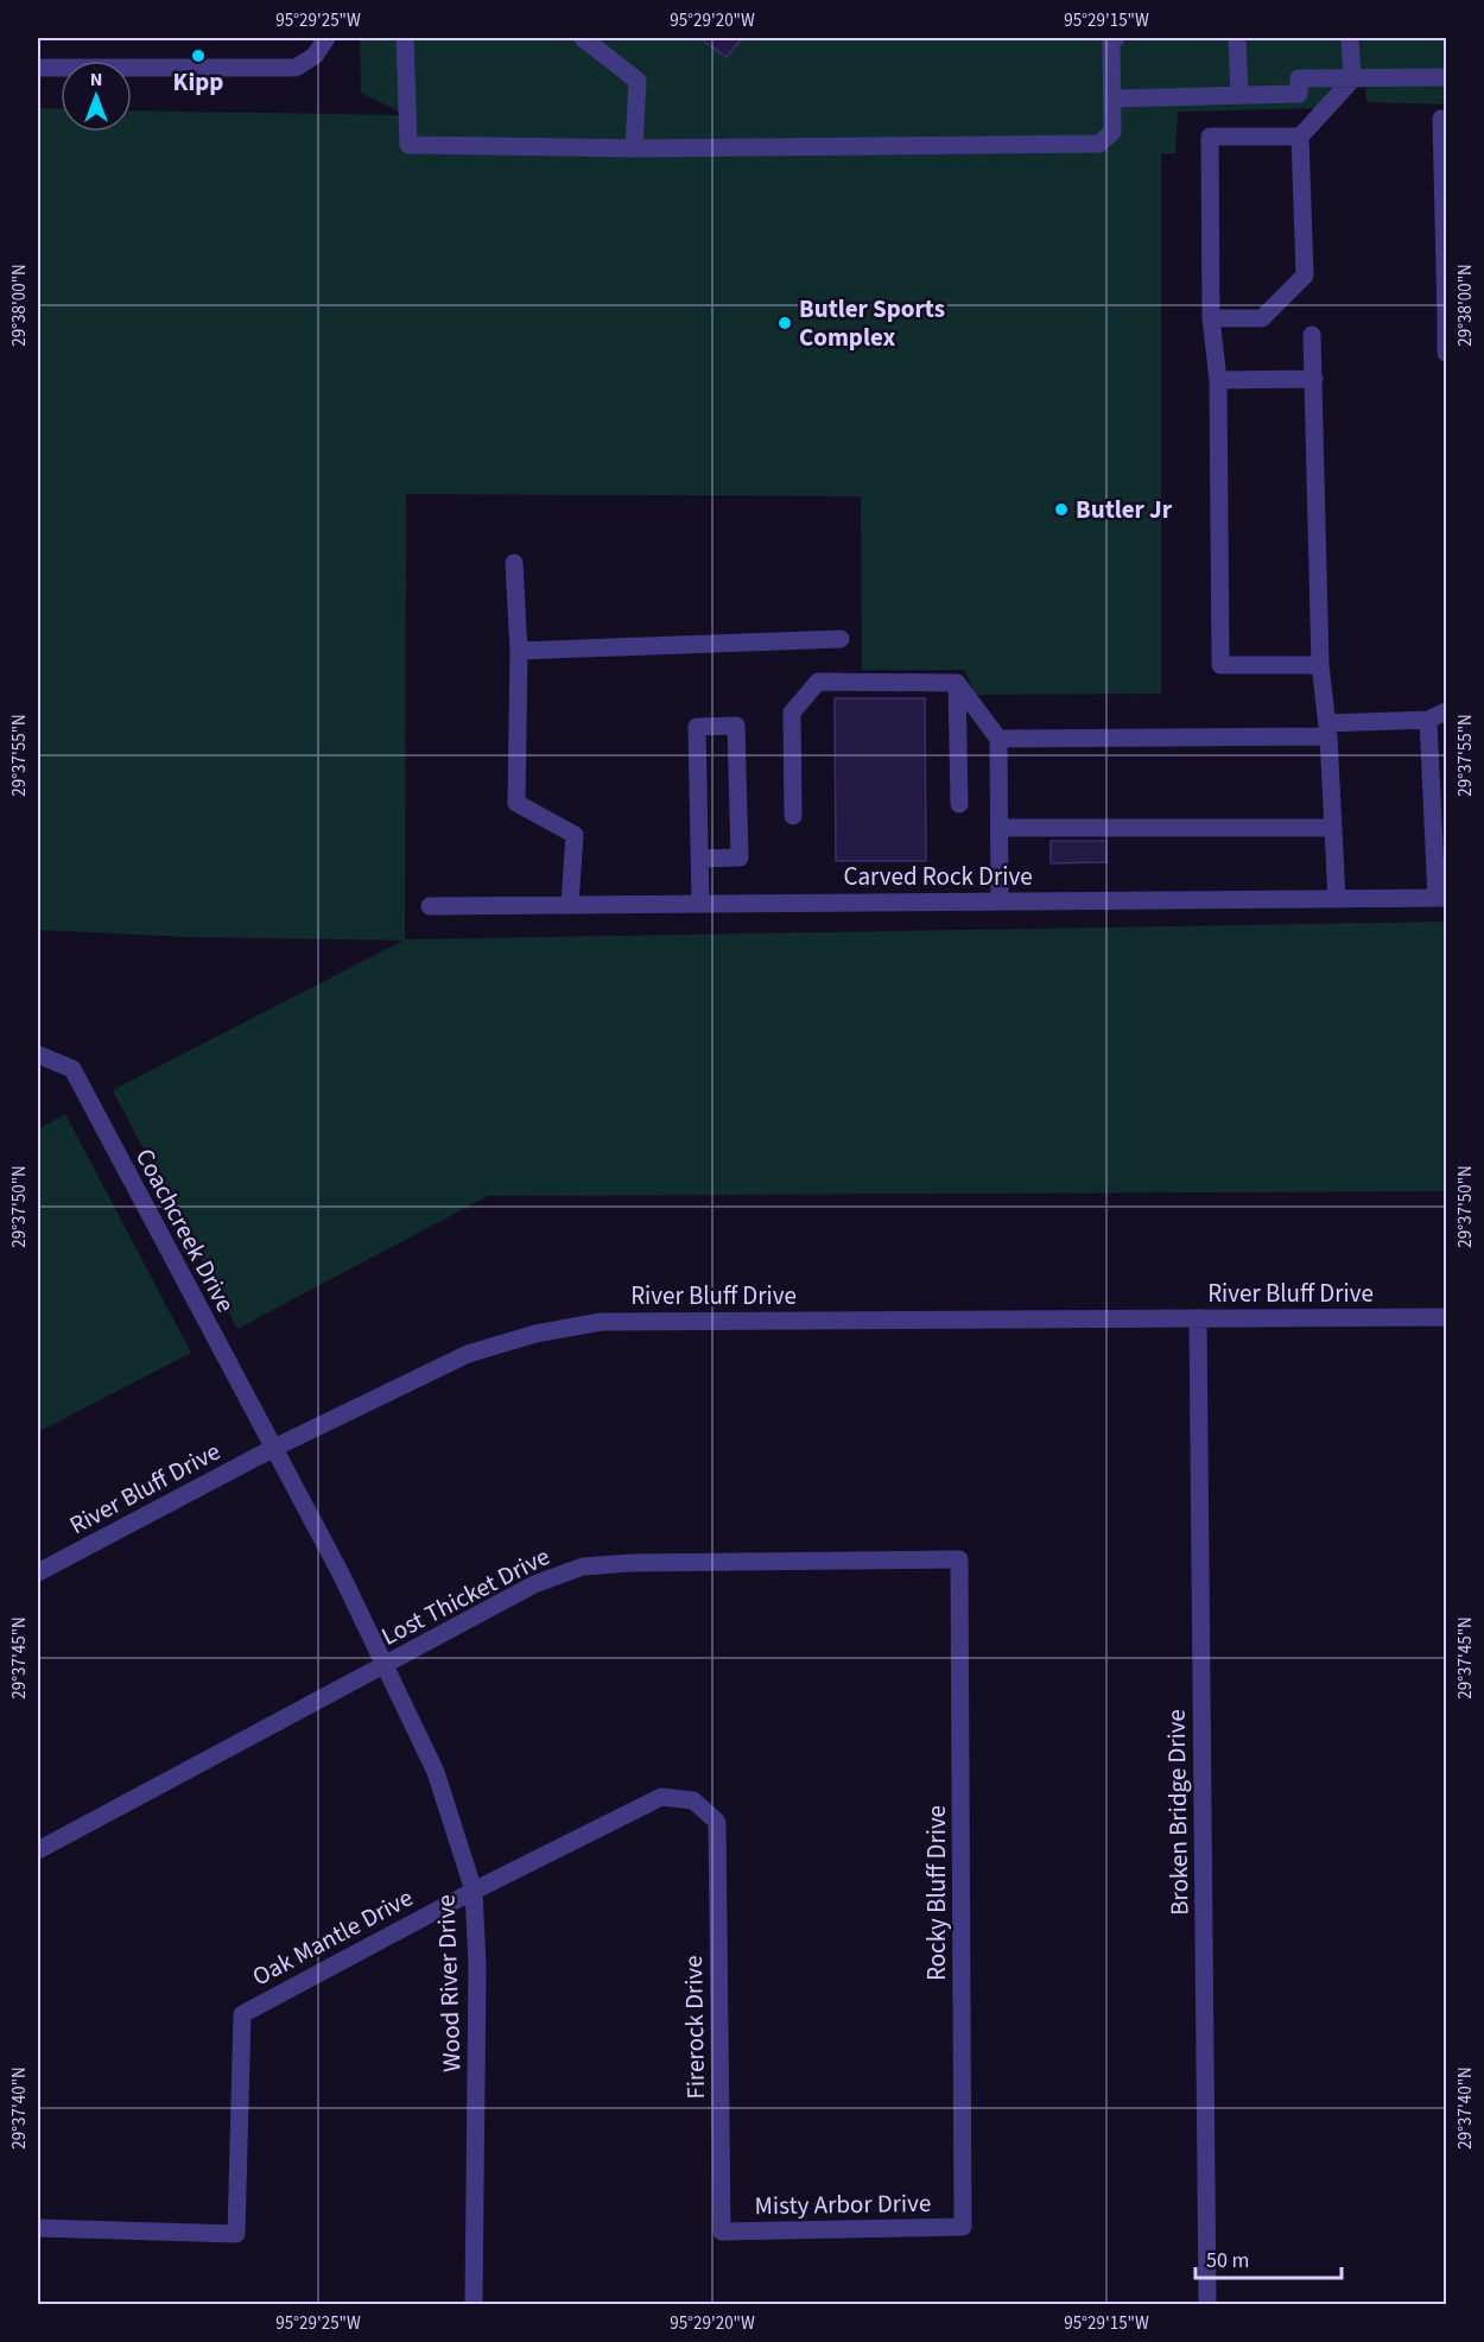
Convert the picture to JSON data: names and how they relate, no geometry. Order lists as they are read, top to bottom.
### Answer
{
  "streets": {
    "street": [
      "Carved Rock Drive",
      "Coachcreek Drive",
      "River Bluff Drive",
      "Lost Thicket Drive",
      "Broken Bridge Drive",
      "Rocky Bluff Drive",
      "Oak Mantle Drive",
      "Wood River Drive",
      "Firerock Drive",
      "Misty Arbor Drive"
    ]
  },
  "crossings": [
    ["Coachcreek Drive", "River Bluff Drive"],
    ["Coachcreek Drive", "Wood River Drive"],
    ["River Bluff Drive", "Broken Bridge Drive"],
    ["River Bluff Drive", "Wood River Drive"],
    ["Lost Thicket Drive", "Rocky Bluff Drive"],
    ["Lost Thicket Drive", "Wood River Drive"],
    ["Rocky Bluff Drive", "Misty Arbor Drive"],
    ["Oak Mantle Drive", "Wood River Drive"],
    ["Oak Mantle Drive", "Firerock Drive"],
    ["Firerock Drive", "Misty Arbor Drive"]
  ],
  "places": ["Kipp", "Butler Sports Complex", "Butler Jr"],
  "scale_bar": "50 m",
  "north": "top",
  "coordinates": [
    "95°29'25\"W",
    "95°29'20\"W",
    "95°29'15\"W",
    "29°38'00\"N",
    "29°37'55\"N",
    "29°37'50\"N",
    "29°37'45\"N",
    "29°37'40\"N"
  ]
}
